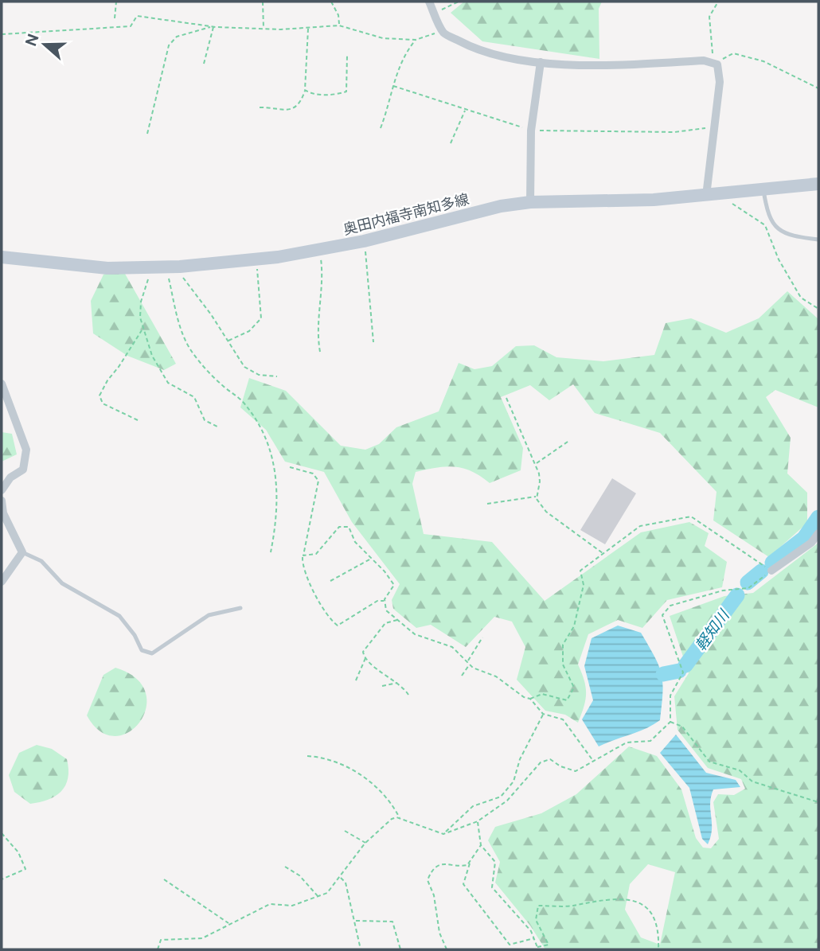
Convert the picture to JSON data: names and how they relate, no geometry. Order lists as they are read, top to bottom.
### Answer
{
  "streets": {
    "main road": ["奥田内福寺南知多線"]
  },
  "water": ["軽知川"],
  "north": "left"
}
